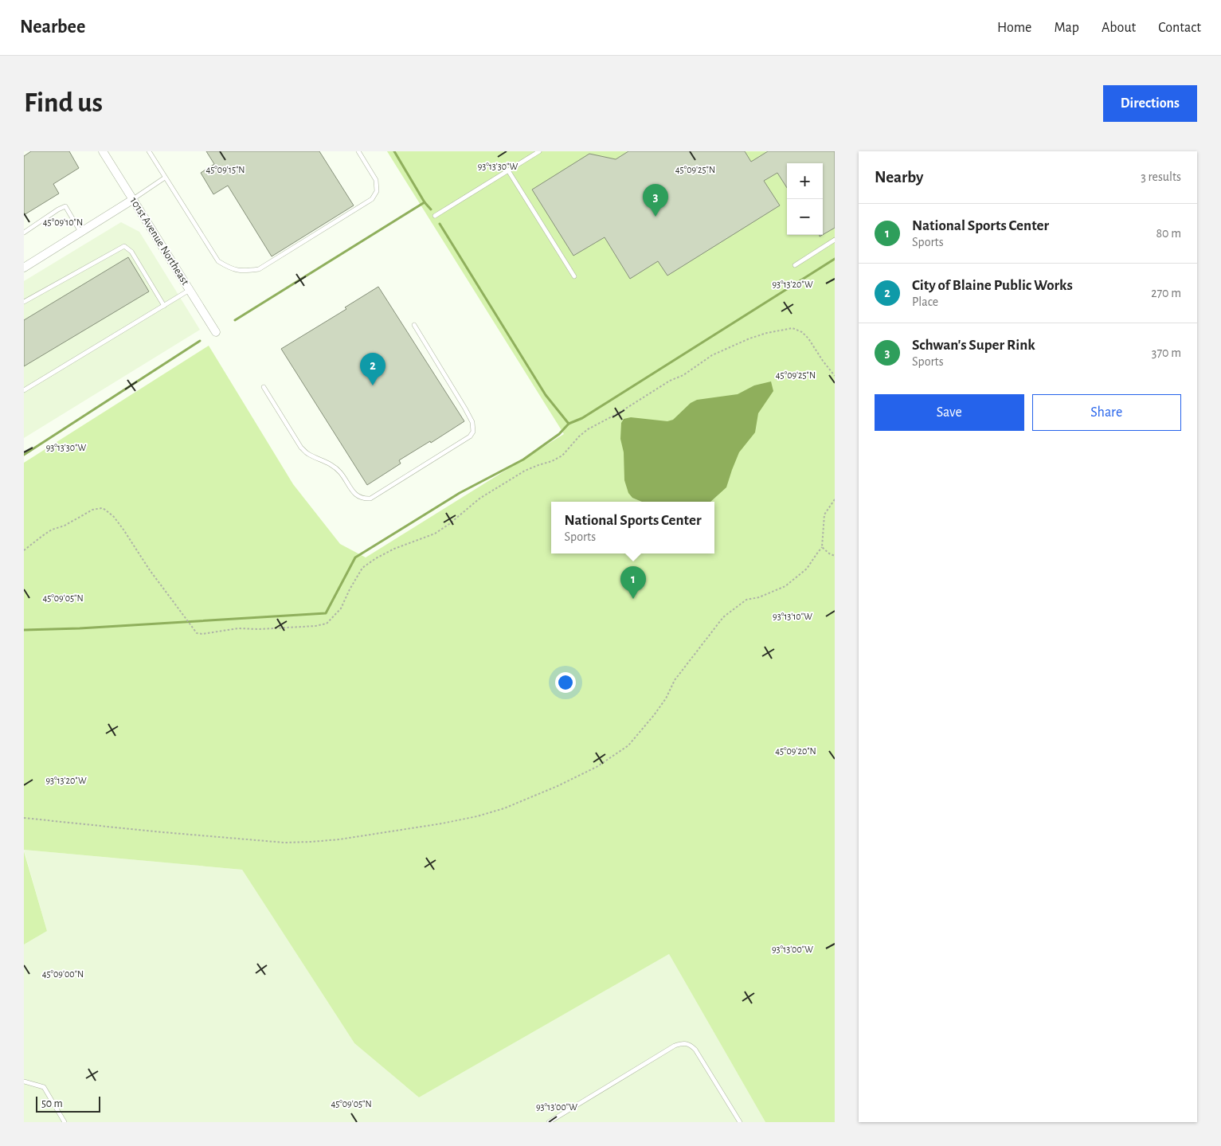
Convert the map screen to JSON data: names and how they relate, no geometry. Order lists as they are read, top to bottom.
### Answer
{
  "streets": {
    "street": ["101st Avenue Northeast"]
  },
  "scale_bar": "50 m",
  "page": {
    "header": "Nearbee",
    "nav": [
      "Home",
      "Map",
      "About",
      "Contact"
    ],
    "buttons": [
      "Directions",
      ["Save", "Share"]
    ],
    "title": "Find us",
    "heading": ["Nearby", "3 results"],
    "map_buttons": ["+", "−"],
    "pins": ["3", "2", "1"],
    "list": [
      {
        "mark": "1",
        "name": "National Sports Center",
        "note": "Sports",
        "value": "80 m"
      },
      {
        "mark": "2",
        "name": "City of Blaine Public Works",
        "note": "Place",
        "value": "270 m"
      },
      {
        "mark": "3",
        "name": "Schwan's Super Rink",
        "note": "Sports",
        "value": "370 m"
      }
    ],
    "popup": ["National Sports Center", "Sports"],
    "scale": "50 m"
  },
  "coordinates": [
    "93°13'30\"W",
    "45°09'15\"N",
    "45°09'25\"N",
    "45°09'10\"N",
    "93°13'20\"W",
    "45°09'05\"N",
    "93°13'10\"W",
    "45°09'20\"N",
    "93°13'00\"W",
    "45°09'00\"N"
  ]
}
